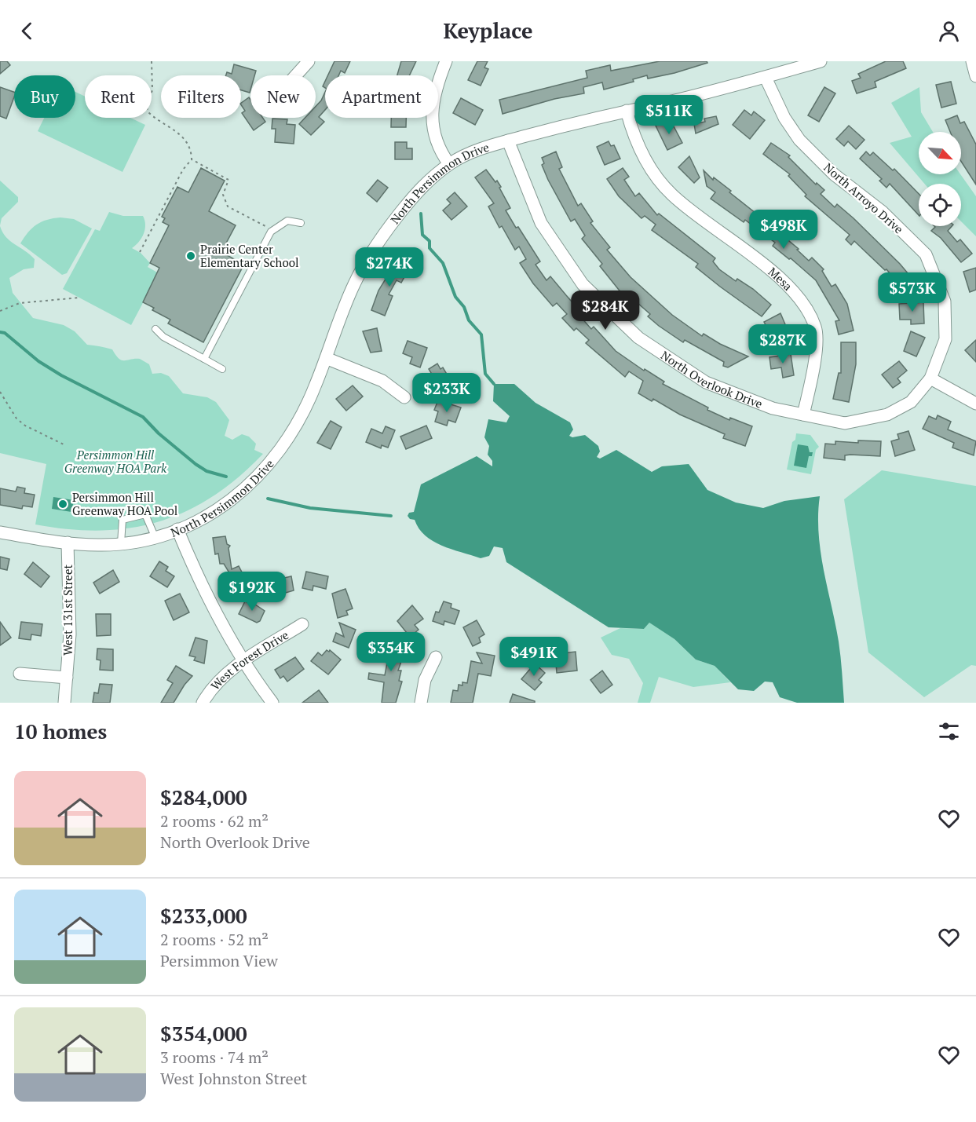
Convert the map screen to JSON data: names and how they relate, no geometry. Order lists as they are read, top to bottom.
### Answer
{
  "streets": {
    "street": [
      "North Persimmon Drive",
      "North Arroyo Drive",
      "Mesa",
      "North Overlook Drive",
      "West 131st Street",
      "West Forest Drive"
    ]
  },
  "crossings": [
    ["North Persimmon Drive", "North Arroyo Drive"],
    ["North Persimmon Drive", "Mesa"],
    ["North Persimmon Drive", "North Overlook Drive"],
    ["North Persimmon Drive", "West 131st Street"],
    ["North Arroyo Drive", "Mesa"],
    ["North Arroyo Drive", "North Overlook Drive"],
    ["Mesa", "North Overlook Drive"]
  ],
  "parks": ["Persimmon Hill Greenway HOA Park"],
  "places": ["Prairie Center Elementary School", "Persimmon Hill Greenway HOA Pool"],
  "north": "bottom right",
  "page": {
    "header": "Keyplace",
    "chip": [
      "Buy",
      "Rent",
      "Filters",
      "New",
      "Apartment"
    ],
    "price": [
      "$511K",
      "$498K",
      "$274K",
      "$573K",
      "$284K",
      "$287K",
      "$233K",
      "$192K",
      "$354K",
      "$491K"
    ],
    "heading": "10 homes",
    "list": [
      {
        "name": "$284,000",
        "note": "2 rooms · 62 m² · North Overlook Drive"
      },
      {
        "name": "$233,000",
        "note": "2 rooms · 52 m² · Persimmon View"
      },
      {
        "name": "$354,000",
        "note": "3 rooms · 74 m² · West Johnston Street"
      }
    ]
  }
}
